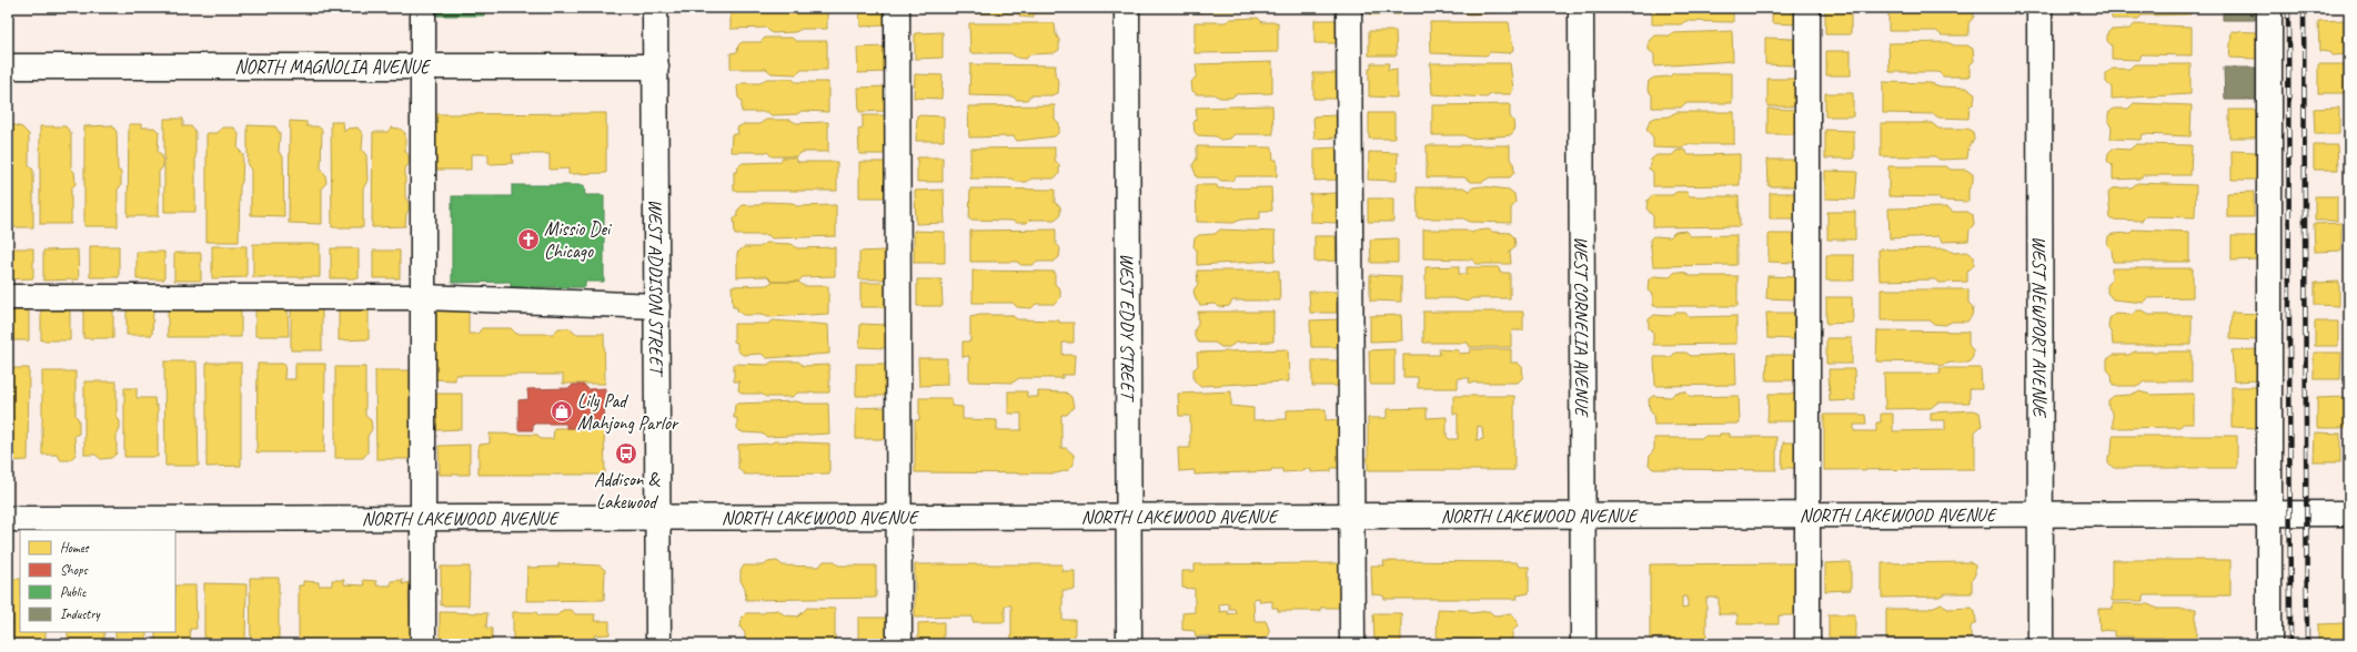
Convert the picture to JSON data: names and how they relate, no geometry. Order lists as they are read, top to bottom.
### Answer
{
  "streets": {
    "street": [
      "NORTH MAGNOLIA AVENUE",
      "WEST ADDISON STREET",
      "WEST EDDY STREET",
      "WEST CORNELIA AVENUE",
      "WEST NEWPORT AVENUE",
      "NORTH LAKEWOOD AVENUE"
    ]
  },
  "crossings": [
    ["NORTH MAGNOLIA AVENUE", "WEST ADDISON STREET"],
    ["WEST ADDISON STREET", "NORTH LAKEWOOD AVENUE"],
    ["WEST EDDY STREET", "NORTH LAKEWOOD AVENUE"],
    ["WEST CORNELIA AVENUE", "NORTH LAKEWOOD AVENUE"],
    ["WEST NEWPORT AVENUE", "NORTH LAKEWOOD AVENUE"]
  ],
  "places": {
    "church": ["Missio Dei Chicago"],
    "shop": ["Lily Pad Mahjong Parlor"],
    "bus stop": ["Addison & Lakewood"]
  },
  "legend": [
    "Homes",
    "Shops",
    "Public",
    "Industry"
  ]
}
